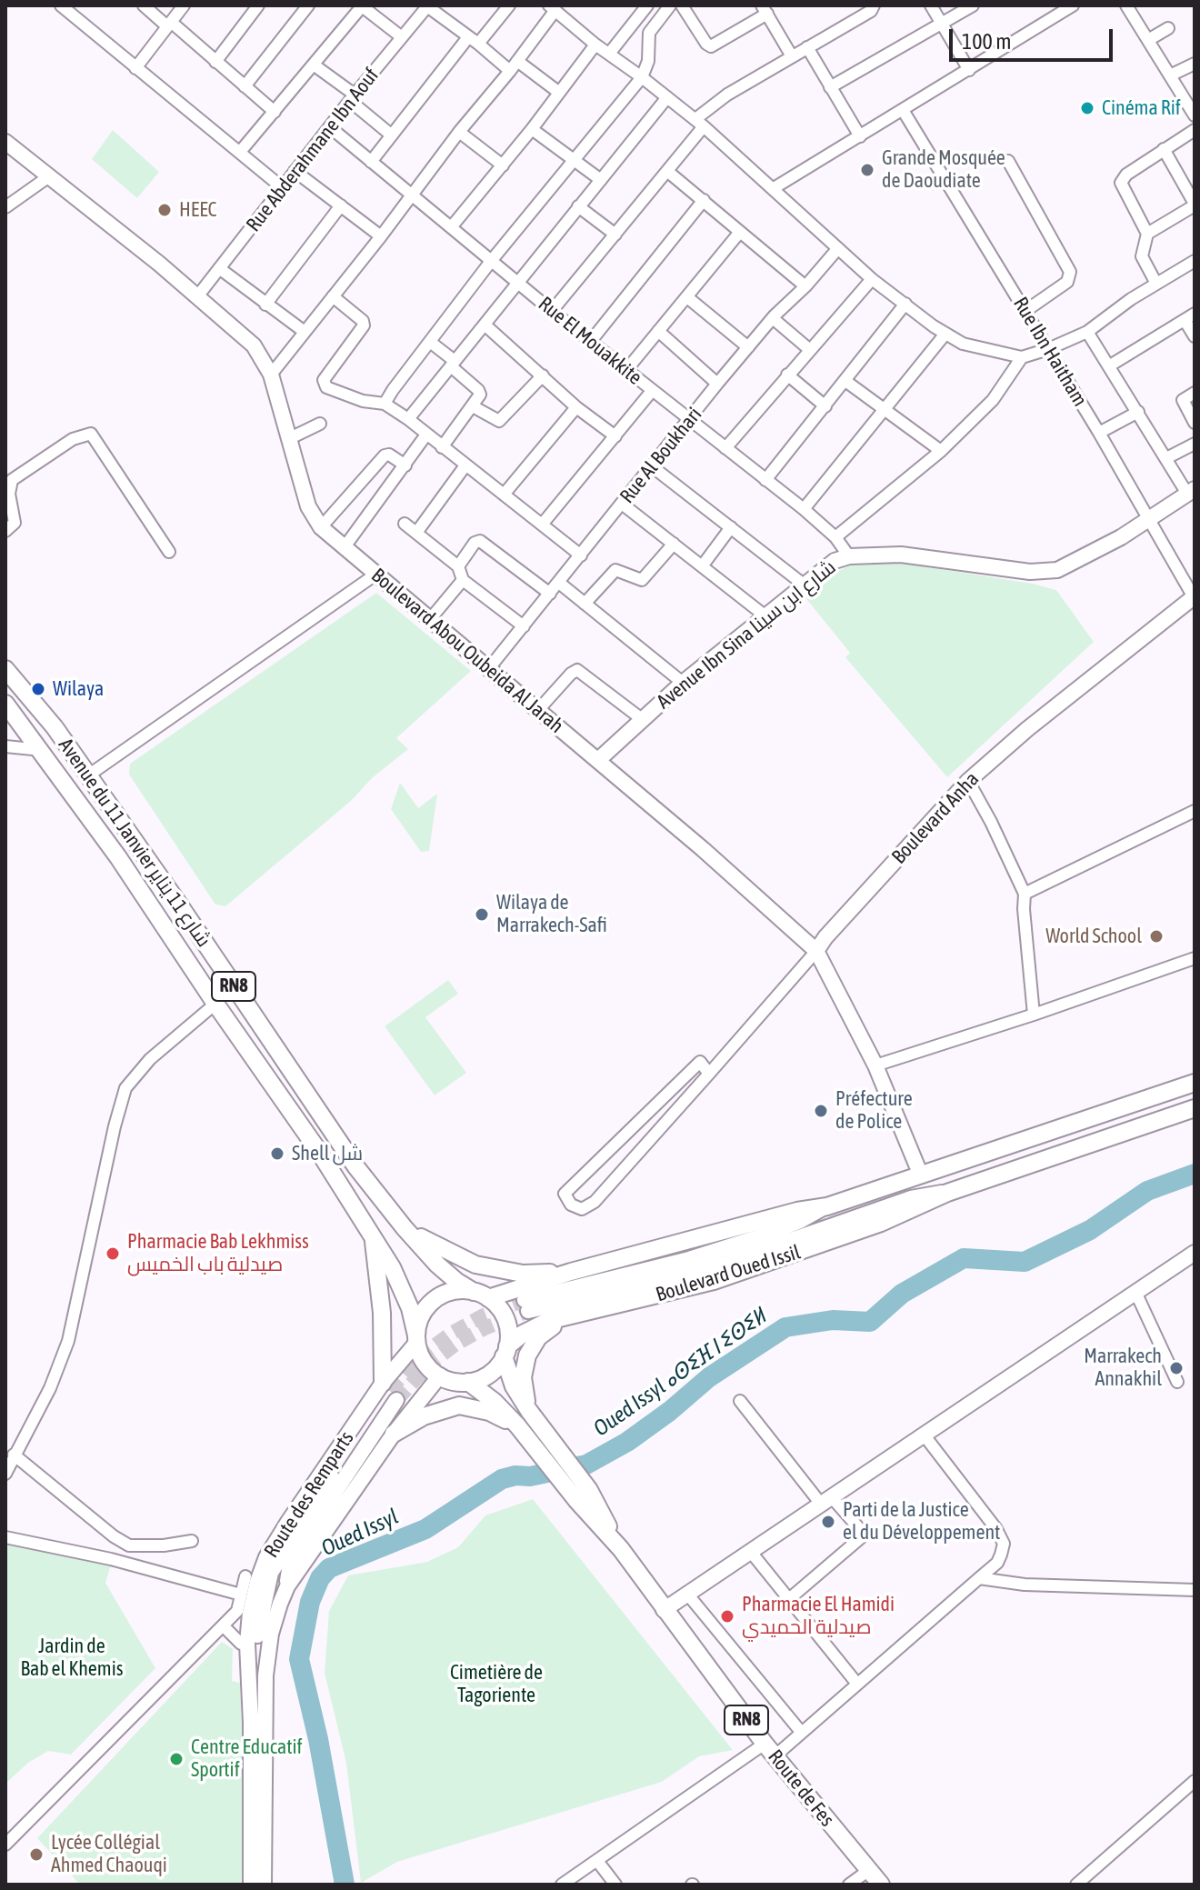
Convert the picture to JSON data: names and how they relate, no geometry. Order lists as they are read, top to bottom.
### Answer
{
  "streets": {
    "main road": [
      "Avenue du 11 Janvier شارع 11 يناير",
      "RN8",
      "Boulevard Oued Issil",
      "Route de Fes"
    ],
    "street": [
      "Rue Abderahmane Ibn Aouf",
      "Rue El Mouakkite",
      "Rue Ibn Haitham",
      "Rue Al Boukhari",
      "Avenue Ibn Sina شارع ابن سينا",
      "Boulevard Abou Oubeida Al Jarah",
      "Boulevard Anha",
      "Route des Remparts"
    ]
  },
  "crossings": [
    ["Rue Abderahmane Ibn Aouf", "Rue El Mouakkite"],
    ["Rue Abderahmane Ibn Aouf", "Boulevard Abou Oubeida Al Jarah"],
    ["Rue El Mouakkite", "Rue Al Boukhari"],
    ["Rue El Mouakkite", "Avenue Ibn Sina شارع ابن سينا"],
    ["Rue Ibn Haitham", "Avenue Ibn Sina شارع ابن سينا"],
    ["Rue Ibn Haitham", "Boulevard Anha"],
    ["Rue Al Boukhari", "Boulevard Abou Oubeida Al Jarah"],
    ["Avenue Ibn Sina شارع ابن سينا", "Boulevard Abou Oubeida Al Jarah"],
    ["Boulevard Abou Oubeida Al Jarah", "Boulevard Anha"],
    ["Boulevard Abou Oubeida Al Jarah", "Boulevard Oued Issil"],
    ["Avenue du 11 Janvier شارع 11 يناير", "RN8"],
    ["Avenue du 11 Janvier شارع 11 يناير", "Boulevard Oued Issil"],
    ["Avenue du 11 Janvier شارع 11 يناير", "Route des Remparts"],
    ["Avenue du 11 Janvier شارع 11 يناير", "Route de Fes"],
    ["RN8", "Boulevard Oued Issil"],
    ["RN8", "Route des Remparts"],
    ["RN8", "Route de Fes"],
    ["Boulevard Oued Issil", "Route des Remparts"],
    ["Boulevard Oued Issil", "Route de Fes"],
    ["Route des Remparts", "Route de Fes"]
  ],
  "water": ["Oued Issyl ⴰⵙⵉⴼ ⵏ ⵉⵙⵉⵍ", "Oued Issyl"],
  "parks": ["Jardin de Bab el Khemis", "Cimetière de Tagoriente"],
  "places": [
    "Cinéma Rif",
    "Grande Mosquée de Daoudiate",
    "HEEC",
    "Wilaya",
    "Wilaya de Marrakech-Safi",
    "World School",
    "Préfecture de Police",
    "Shell شل",
    "Pharmacie Bab Lekhmiss صيدلية باب الخميس",
    "Marrakech Annakhil",
    "Parti de la Justice el du Développement",
    "Pharmacie El Hamidi صيدلية الحميدي",
    "Centre Educatif Sportif",
    "Lycée Collégial Ahmed Chaouqi"
  ],
  "scale_bar": "100 m"
}
